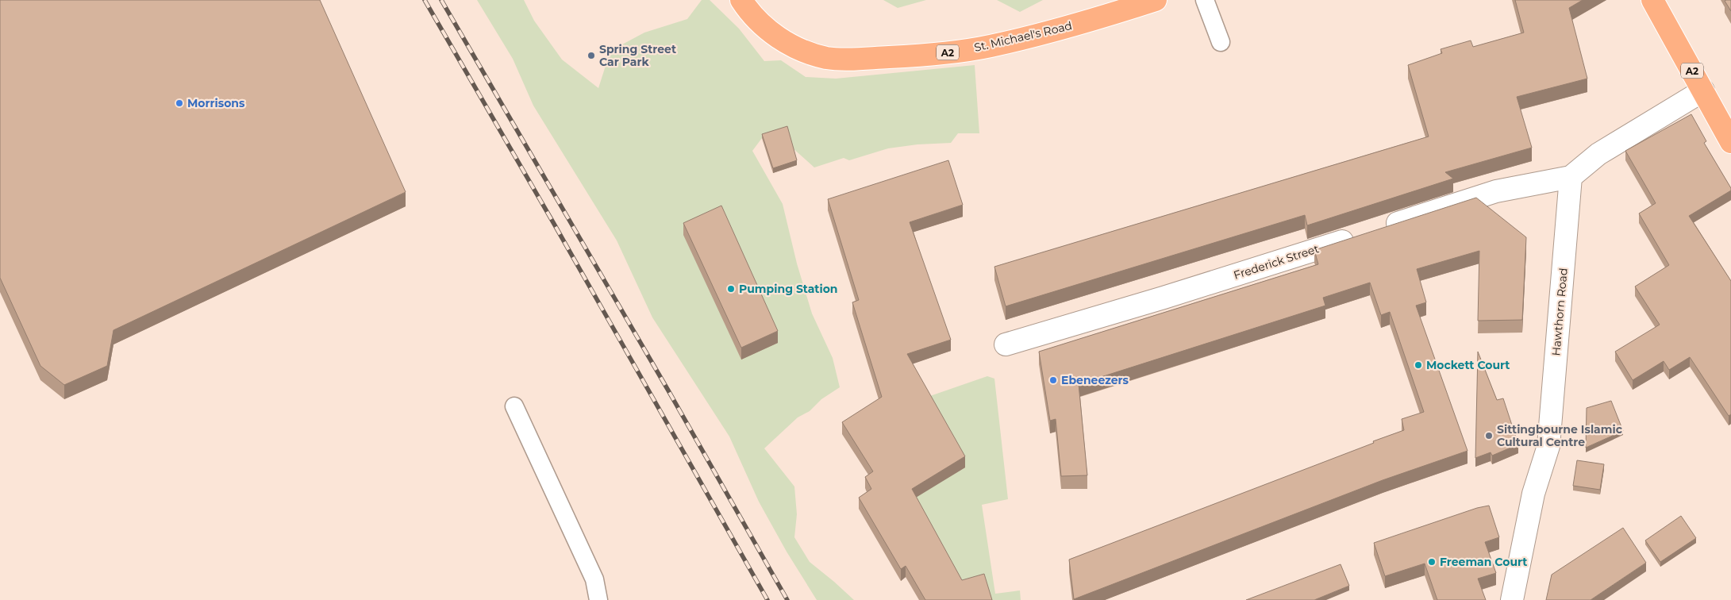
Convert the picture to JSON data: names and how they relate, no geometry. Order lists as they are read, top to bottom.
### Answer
{
  "streets": {
    "main road": ["St. Michael's Road", "A2"],
    "street": ["Frederick Street", "Hawthorn Road"]
  },
  "crossings": [
    ["Frederick Street", "Hawthorn Road"]
  ],
  "places": [
    "Spring Street Car Park",
    "Morrisons",
    "Pumping Station",
    "Mockett Court",
    "Ebeneezers",
    "Sittingbourne Islamic Cultural Centre",
    "Freeman Court"
  ]
}
